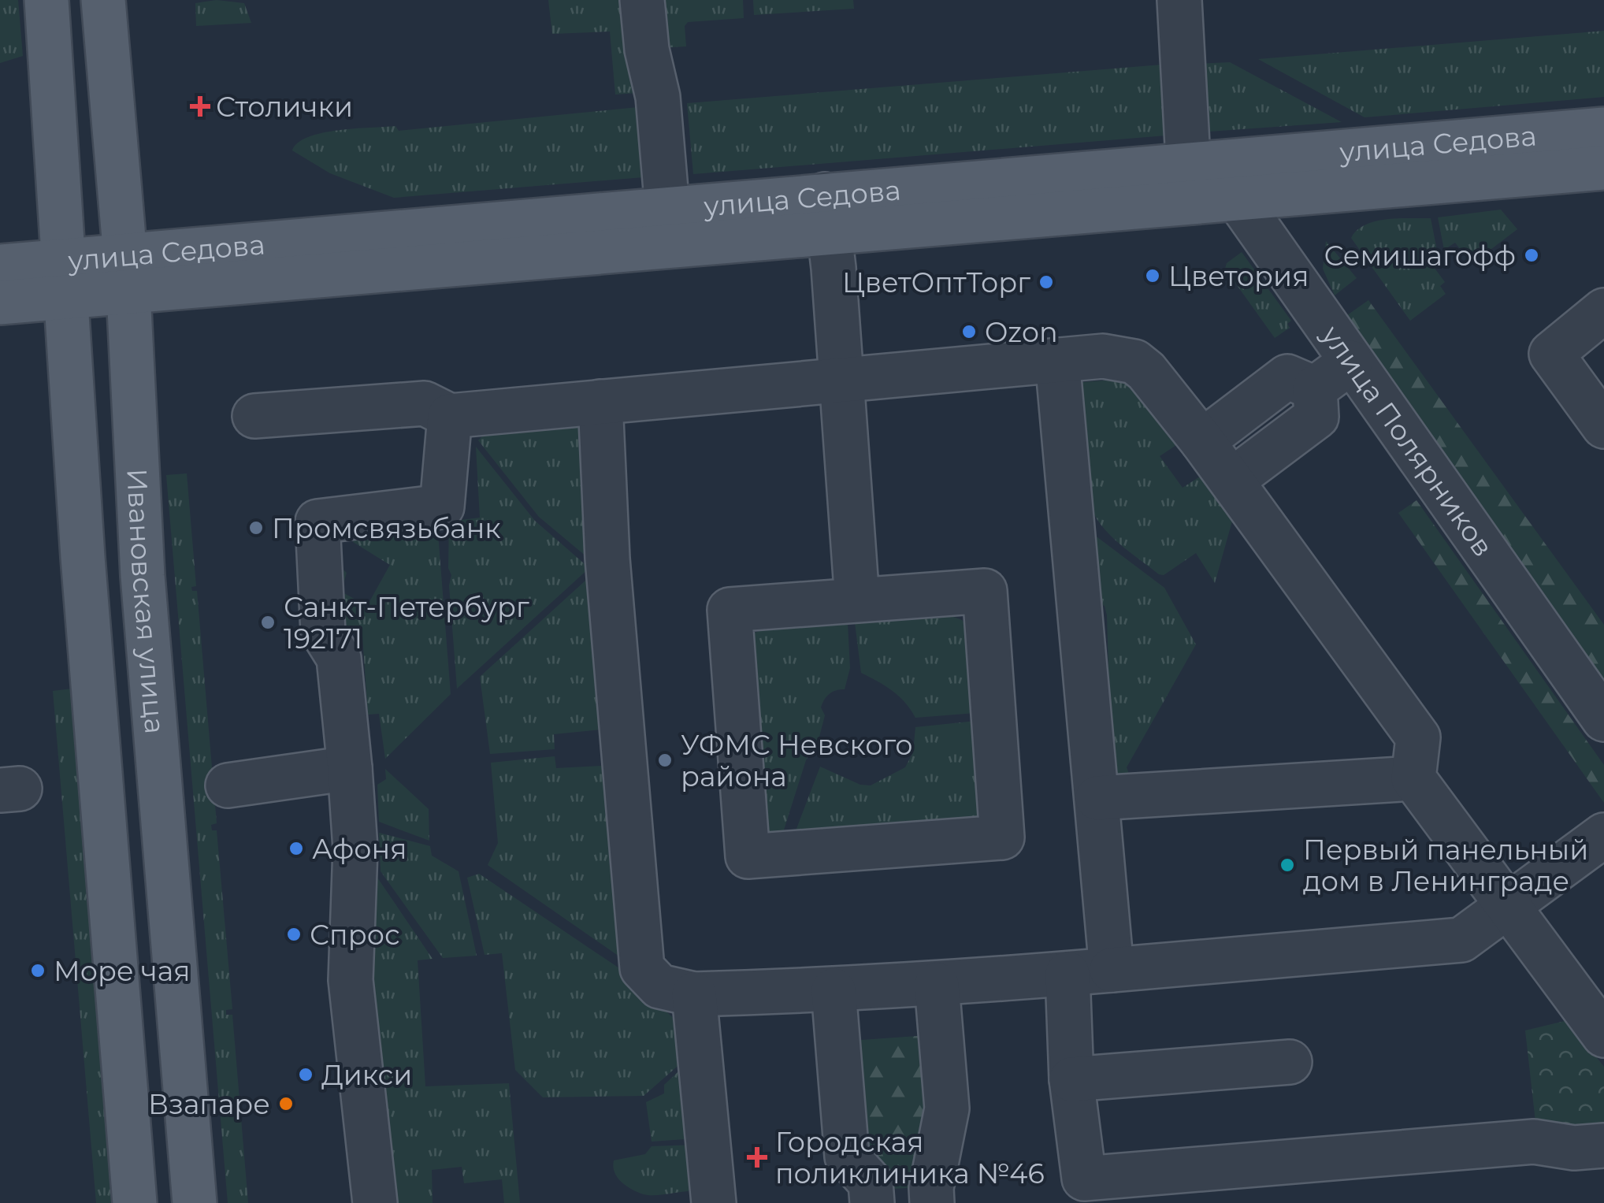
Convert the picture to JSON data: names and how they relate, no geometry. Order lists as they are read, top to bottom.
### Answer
{
  "streets": {
    "main road": ["улица Седова", "Ивановская улица"],
    "street": ["улица Полярников"]
  },
  "crossings": [
    ["улица Седова", "улица Полярников"],
    ["улица Седова", "Ивановская улица"]
  ],
  "places": {
    "health": ["Столички", "Городская поликлиника №46"],
    "other": [
      "Семишагофф",
      "Цветория",
      "ЦветОптТорг",
      "Ozon",
      "Промсвязьбанк",
      "Санкт-Петербург 192171",
      "УФМС Невского района",
      "Афоня",
      "Первый панельный дом в Ленинграде",
      "Спрос",
      "Море чая",
      "Дикси",
      "Взапаре"
    ]
  }
}
